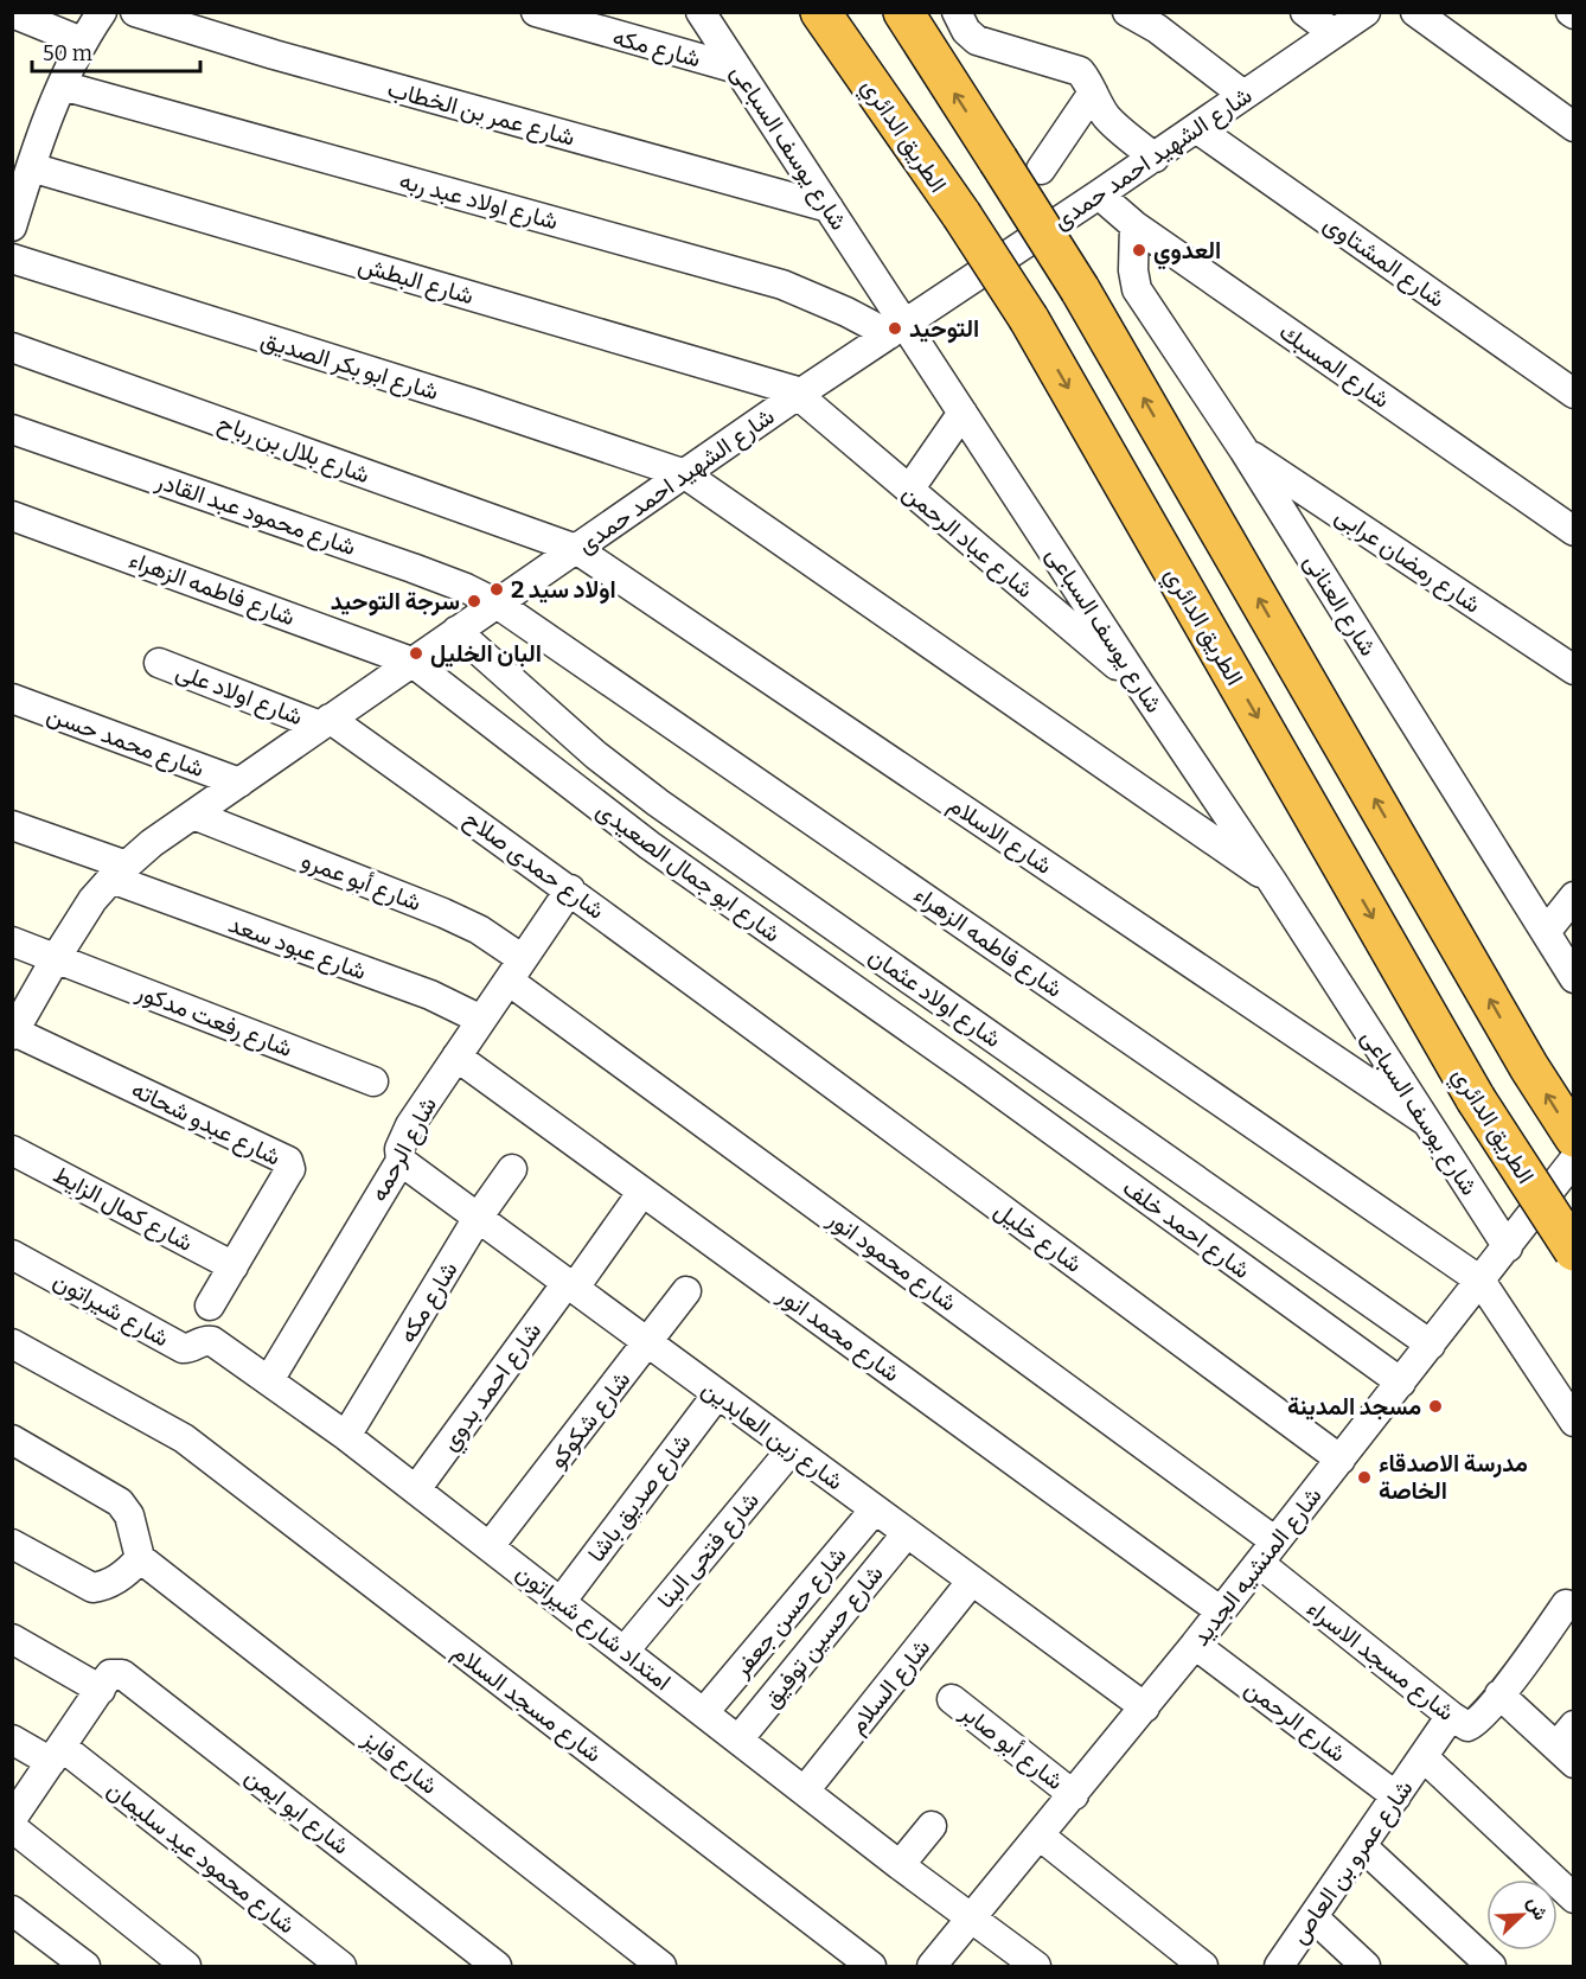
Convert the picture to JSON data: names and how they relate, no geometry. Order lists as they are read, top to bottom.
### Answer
{
  "streets": {
    "highway": ["الطريق الدائري"],
    "street": [
      "شارع مكه",
      "شارع عمر بن الخطاب",
      "شارع يوسف السباعى",
      "شارع الشهيد احمد حمدى",
      "شارع اولاد عبد ربه",
      "شارع المشتاوى",
      "شارع البطش",
      "شارع ابو بكر الصديق",
      "شارع المسبك",
      "شارع بلال بن رباح",
      "شارع محمود عبد القادر",
      "شارع عباد الرحمن",
      "شارع رمضان عرابى",
      "شارع فاطمه الزهراء",
      "شارع العنانى",
      "شارع اولاد على",
      "شارع محمد حسن",
      "شارع الاسلام",
      "شارع حمدى صلاح",
      "شارع ابو جمال الصعيدى",
      "شارع أبو عمرو",
      "شارع عبود سعد",
      "شارع اولاد عثمان",
      "شارع رفعت مدكور",
      "شارع عبدو شحاته",
      "شارع الرحمه",
      "شارع كمال الزايط",
      "شارع احمد خلف",
      "شارع خليل",
      "شارع محمود انور",
      "شارع شيراتون",
      "شارع محمد انور",
      "شارع احمد بدوي",
      "شارع شكوكو",
      "شارع زين العابدين",
      "شارع صديق باشا",
      "شارع فتحى البنا",
      "شارع المنشيه الجديد",
      "شارع حسن جعفر",
      "امتداد شارع شيراتون",
      "شارع حسين توفيق",
      "شارع مسجد الاسراء",
      "شارع السلام",
      "شارع مسجد السلام",
      "شارع الرحمن",
      "شارع أبو صابر",
      "شارع فايز",
      "شارع ابو ايمن",
      "شارع محمود عيد سليمان",
      "شارع عمرو بن العاص"
    ]
  },
  "crossings": [
    ["شارع مكه", "شارع يوسف السباعى"],
    ["شارع مكه", "شارع زين العابدين"],
    ["شارع مكه", "امتداد شارع شيراتون"],
    ["شارع عمر بن الخطاب", "شارع يوسف السباعى"],
    ["شارع يوسف السباعى", "شارع الشهيد احمد حمدى"],
    ["شارع يوسف السباعى", "شارع اولاد عبد ربه"],
    ["شارع يوسف السباعى", "شارع عباد الرحمن"],
    ["شارع يوسف السباعى", "شارع الاسلام"],
    ["شارع يوسف السباعى", "شارع المنشيه الجديد"],
    ["شارع الشهيد احمد حمدى", "شارع اولاد عبد ربه"],
    ["شارع الشهيد احمد حمدى", "شارع المشتاوى"],
    ["شارع الشهيد احمد حمدى", "شارع البطش"],
    ["شارع الشهيد احمد حمدى", "شارع ابو بكر الصديق"],
    ["شارع الشهيد احمد حمدى", "شارع المسبك"],
    ["شارع الشهيد احمد حمدى", "شارع بلال بن رباح"],
    ["شارع الشهيد احمد حمدى", "شارع محمود عبد القادر"],
    ["شارع الشهيد احمد حمدى", "شارع عباد الرحمن"],
    ["شارع الشهيد احمد حمدى", "شارع فاطمه الزهراء"],
    ["شارع الشهيد احمد حمدى", "شارع اولاد على"],
    ["شارع الشهيد احمد حمدى", "شارع محمد حسن"],
    ["شارع الشهيد احمد حمدى", "شارع الاسلام"],
    ["شارع الشهيد احمد حمدى", "شارع حمدى صلاح"],
    ["شارع الشهيد احمد حمدى", "شارع ابو جمال الصعيدى"],
    ["شارع الشهيد احمد حمدى", "شارع أبو عمرو"],
    ["شارع الشهيد احمد حمدى", "شارع عبود سعد"],
    ["شارع الشهيد احمد حمدى", "شارع اولاد عثمان"],
    ["شارع الشهيد احمد حمدى", "شارع رفعت مدكور"],
    ["شارع الشهيد احمد حمدى", "شارع عبدو شحاته"],
    ["شارع البطش", "شارع عباد الرحمن"],
    ["شارع المسبك", "شارع العنانى"],
    ["شارع بلال بن رباح", "شارع الاسلام"],
    ["شارع محمود عبد القادر", "شارع فاطمه الزهراء"],
    ["شارع رمضان عرابى", "شارع العنانى"],
    ["شارع فاطمه الزهراء", "شارع ابو جمال الصعيدى"],
    ["شارع فاطمه الزهراء", "شارع المنشيه الجديد"],
    ["شارع اولاد على", "شارع حمدى صلاح"],
    ["شارع حمدى صلاح", "شارع الرحمه"],
    ["شارع حمدى صلاح", "شارع خليل"],
    ["شارع ابو جمال الصعيدى", "شارع احمد خلف"],
    ["شارع أبو عمرو", "شارع الرحمه"],
    ["شارع أبو عمرو", "شارع محمود انور"],
    ["شارع عبود سعد", "شارع الرحمه"],
    ["شارع اولاد عثمان", "شارع المنشيه الجديد"],
    ["شارع عبدو شحاته", "شارع كمال الزايط"],
    ["شارع الرحمه", "شارع محمود انور"],
    ["شارع الرحمه", "شارع محمد انور"],
    ["شارع الرحمه", "شارع زين العابدين"],
    ["شارع الرحمه", "امتداد شارع شيراتون"],
    ["شارع احمد خلف", "شارع المنشيه الجديد"],
    ["شارع خليل", "شارع المنشيه الجديد"],
    ["شارع محمود انور", "شارع المنشيه الجديد"],
    ["شارع محمود انور", "شارع مسجد الاسراء"],
    ["شارع شيراتون", "امتداد شارع شيراتون"],
    ["شارع محمد انور", "شارع احمد بدوي"],
    ["شارع محمد انور", "شارع المنشيه الجديد"],
    ["شارع احمد بدوي", "شارع زين العابدين"],
    ["شارع احمد بدوي", "امتداد شارع شيراتون"],
    ["شارع شكوكو", "شارع زين العابدين"],
    ["شارع شكوكو", "امتداد شارع شيراتون"],
    ["شارع زين العابدين", "شارع صديق باشا"],
    ["شارع زين العابدين", "شارع فتحى البنا"],
    ["شارع زين العابدين", "شارع المنشيه الجديد"],
    ["شارع زين العابدين", "شارع حسن جعفر"],
    ["شارع زين العابدين", "شارع حسين توفيق"],
    ["شارع زين العابدين", "شارع السلام"],
    ["شارع صديق باشا", "امتداد شارع شيراتون"],
    ["شارع فتحى البنا", "امتداد شارع شيراتون"],
    ["شارع المنشيه الجديد", "امتداد شارع شيراتون"],
    ["شارع المنشيه الجديد", "شارع مسجد الاسراء"],
    ["شارع المنشيه الجديد", "شارع الرحمن"],
    ["شارع المنشيه الجديد", "شارع أبو صابر"],
    ["شارع حسن جعفر", "امتداد شارع شيراتون"],
    ["امتداد شارع شيراتون", "شارع حسين توفيق"],
    ["امتداد شارع شيراتون", "شارع السلام"],
    ["شارع مسجد الاسراء", "شارع عمرو بن العاص"],
    ["شارع الرحمن", "شارع عمرو بن العاص"]
  ],
  "places": [
    "العدوي",
    "التوحيد",
    "اولاد سيد 2",
    "سرجة التوحيد",
    "البان الخليل",
    "مسجد المدينة",
    "مدرسة الاصدقاء الخاصة"
  ],
  "scale_bar": "50 m",
  "north": "top right"
}
